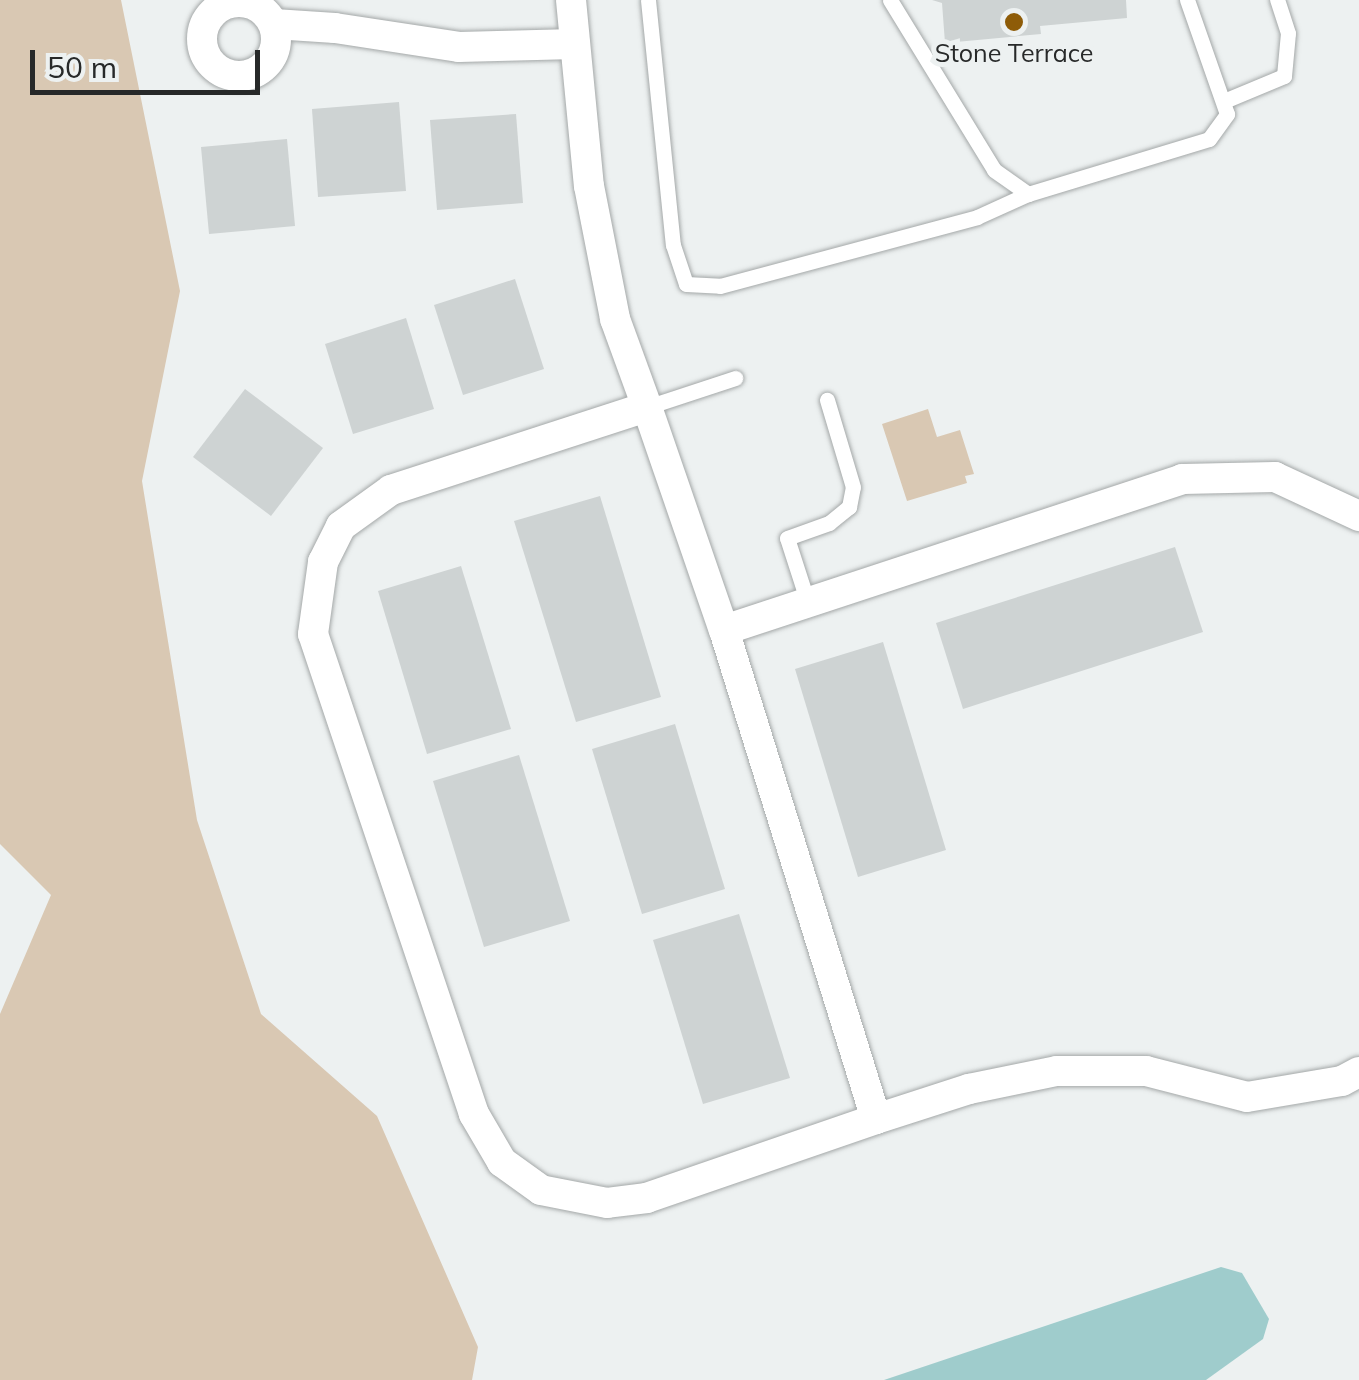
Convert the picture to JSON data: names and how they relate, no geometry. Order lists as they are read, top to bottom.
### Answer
{
  "places": ["Stone Terrace"],
  "scale_bar": "50 m"
}
